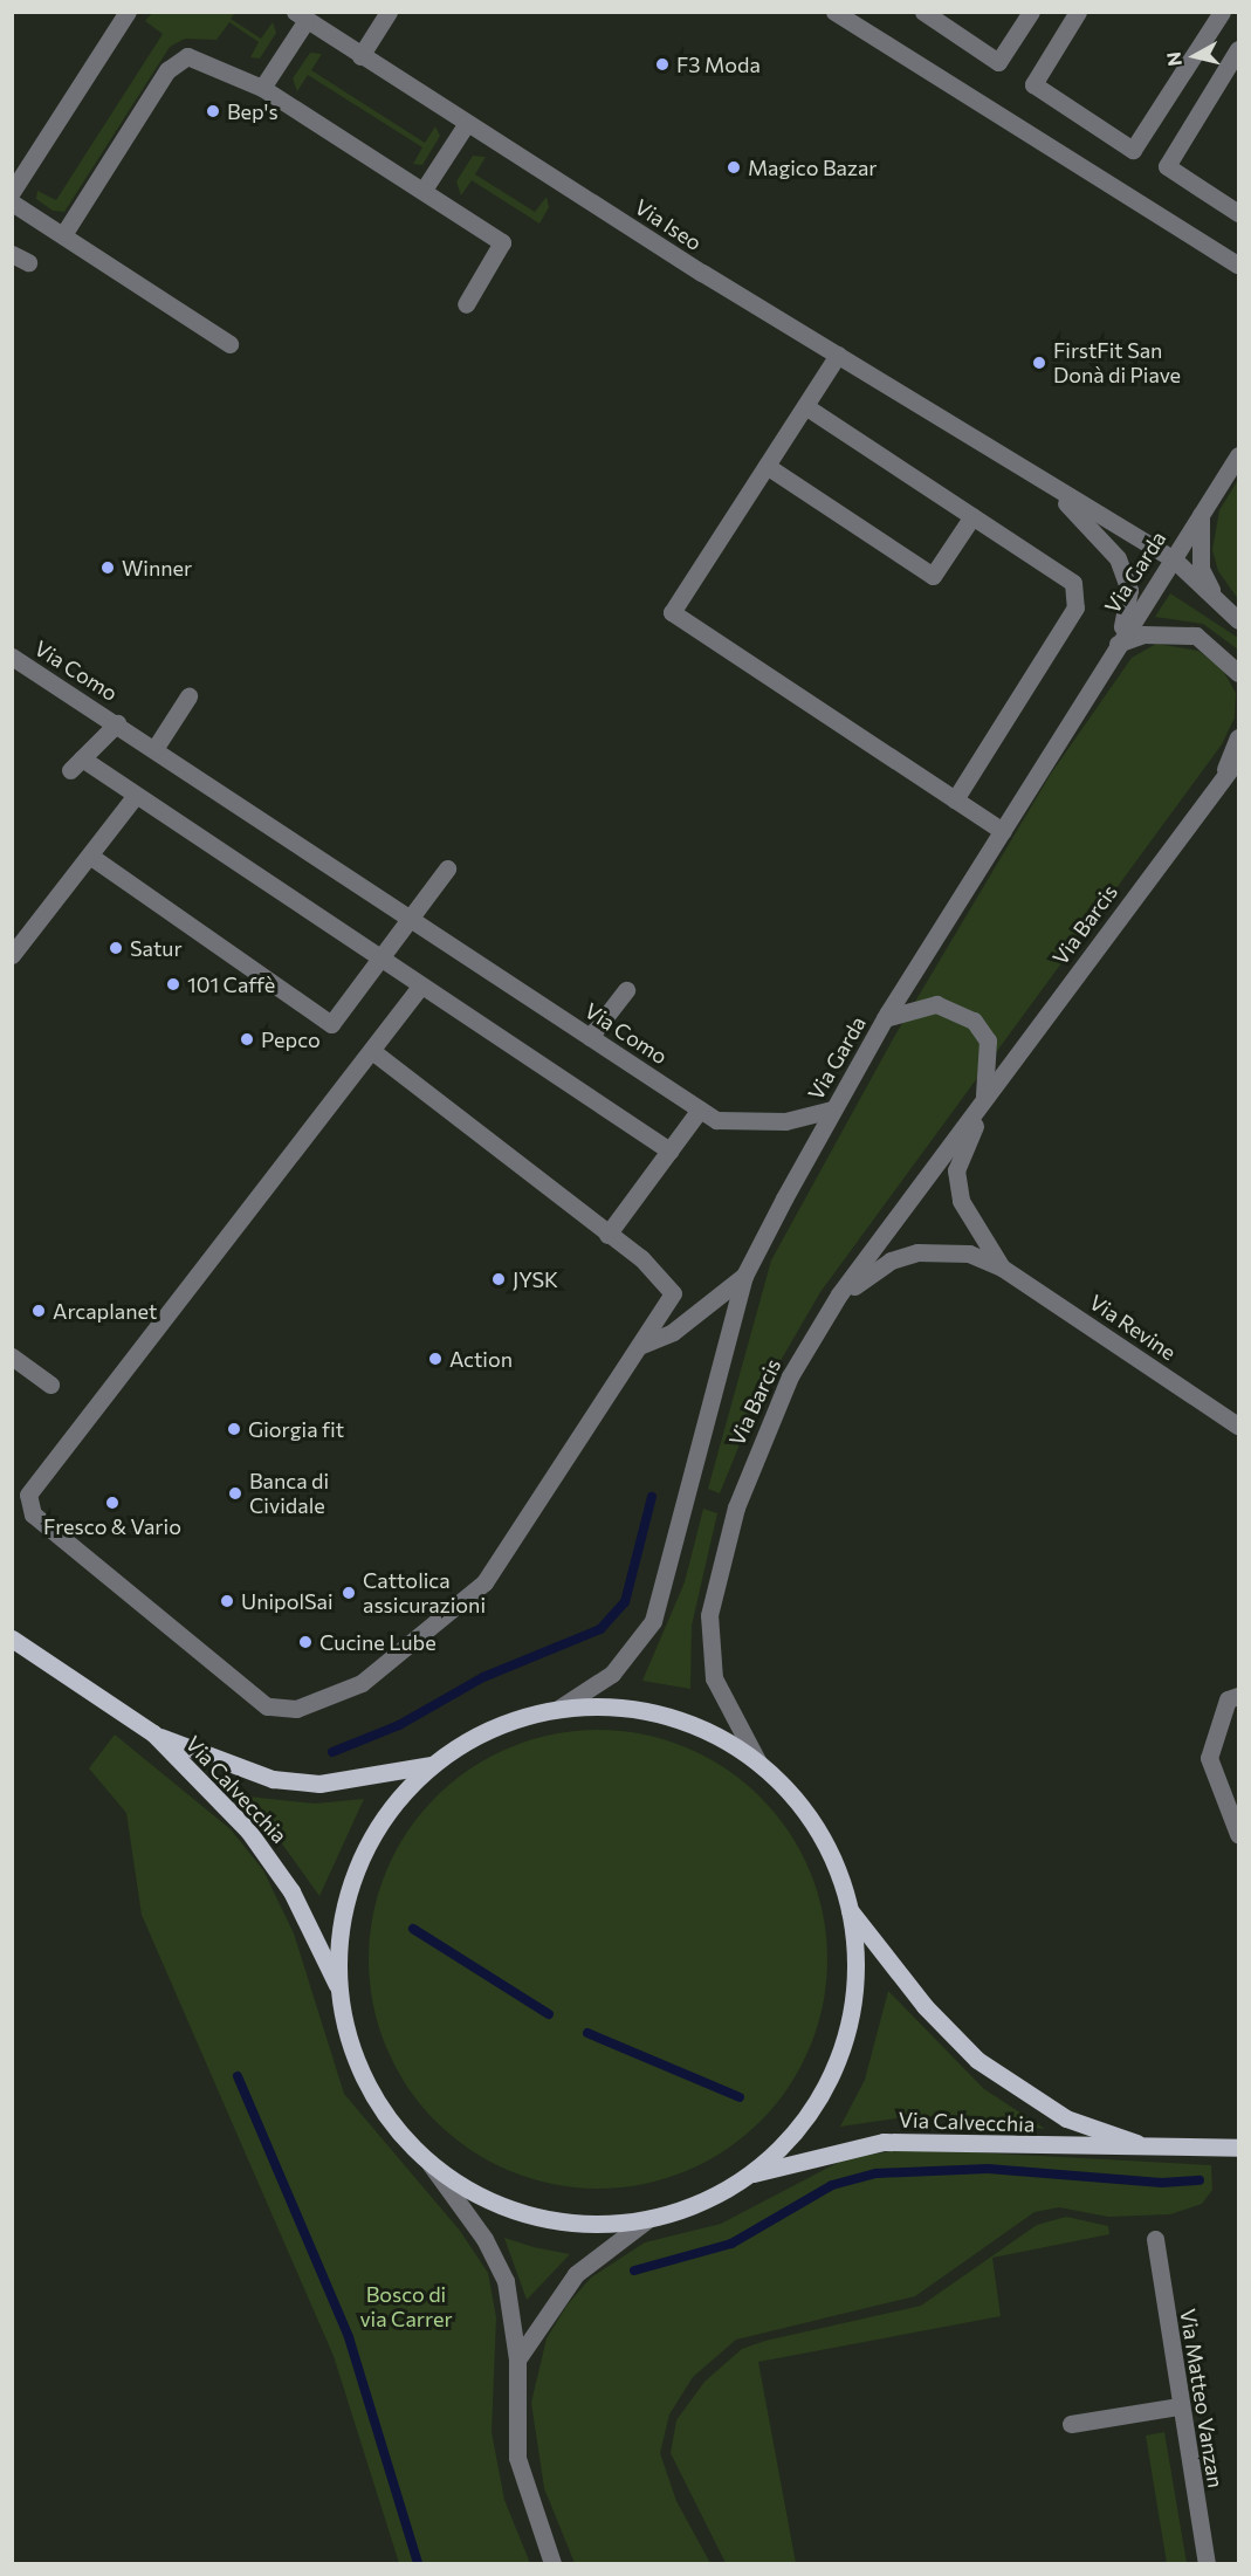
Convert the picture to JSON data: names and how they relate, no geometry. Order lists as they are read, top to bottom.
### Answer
{
  "streets": {
    "main road": ["Via Calvecchia"],
    "street": [
      "Via Iseo",
      "Via Garda",
      "Via Como",
      "Via Barcis",
      "Via Revine",
      "Via Matteo Vanzan"
    ]
  },
  "crossings": [
    ["Via Iseo", "Via Garda"],
    ["Via Garda", "Via Como"],
    ["Via Barcis", "Via Revine"]
  ],
  "parks": ["Bosco di via Carrer"],
  "places": [
    "F3 Moda",
    "Bep's",
    "Magico Bazar",
    "FirstFit San Donà di Piave",
    "Winner",
    "Satur",
    "101 Caffè",
    "Pepco",
    "JYSK",
    "Arcaplanet",
    "Action",
    "Giorgia fit",
    "Banca di Cividale",
    "Fresco & Vario",
    "Cattolica assicurazioni",
    "UnipolSai",
    "Cucine Lube"
  ],
  "north": "left"
}
